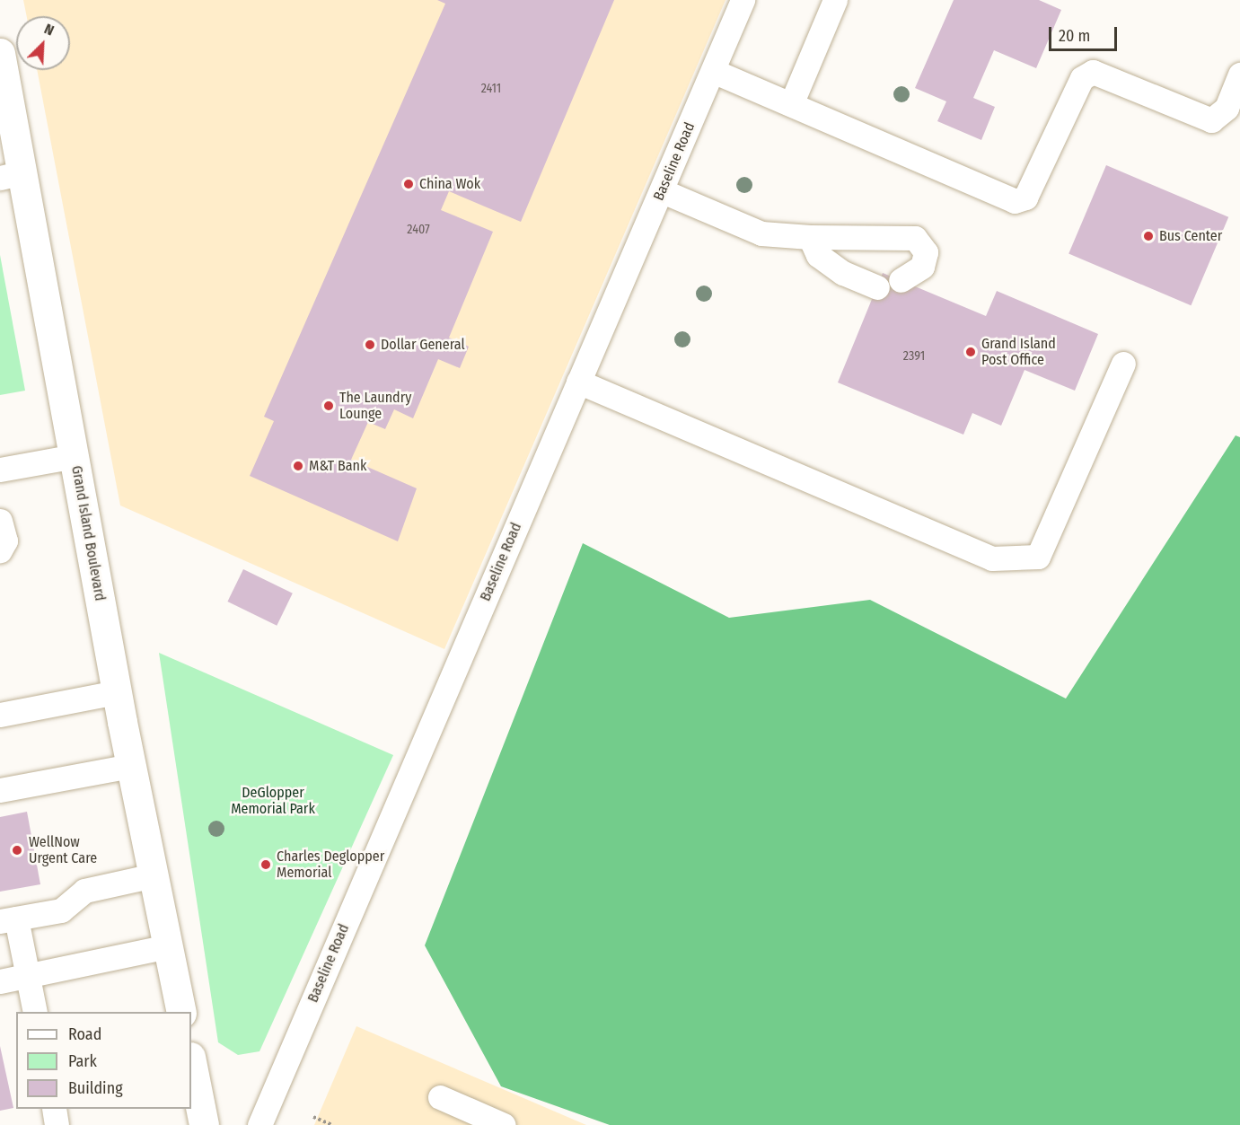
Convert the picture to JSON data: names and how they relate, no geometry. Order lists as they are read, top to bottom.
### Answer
{
  "streets": {
    "main road": ["Grand Island Boulevard"],
    "street": ["Baseline Road"]
  },
  "parks": ["DeGlopper Memorial Park"],
  "places": [
    "China Wok",
    "Bus Center",
    "Dollar General",
    "Grand Island Post Office",
    "The Laundry Lounge",
    "M&T Bank",
    "WellNow Urgent Care",
    "Charles Deglopper Memorial"
  ],
  "house_numbers": ["2411", "2407", "2391"],
  "legend": ["Road", "Park", "Building"],
  "scale_bar": "20 m",
  "north": "top right"
}
